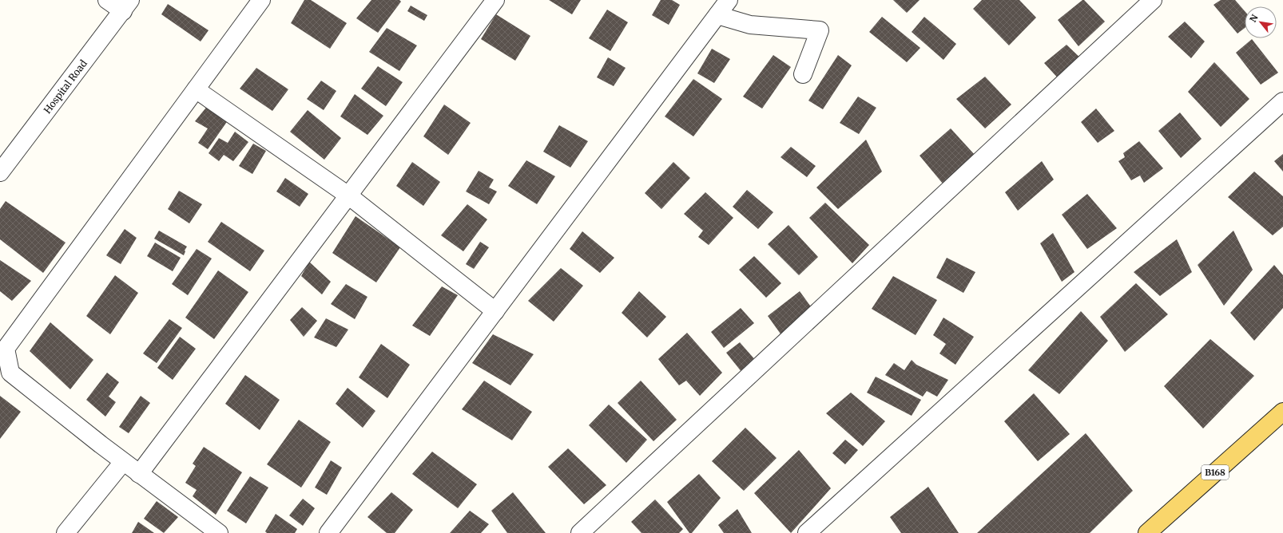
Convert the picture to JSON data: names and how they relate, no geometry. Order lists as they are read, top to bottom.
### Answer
{
  "streets": {
    "main road": ["B168"],
    "street": ["Hospital Road"]
  },
  "north": "top left"
}
